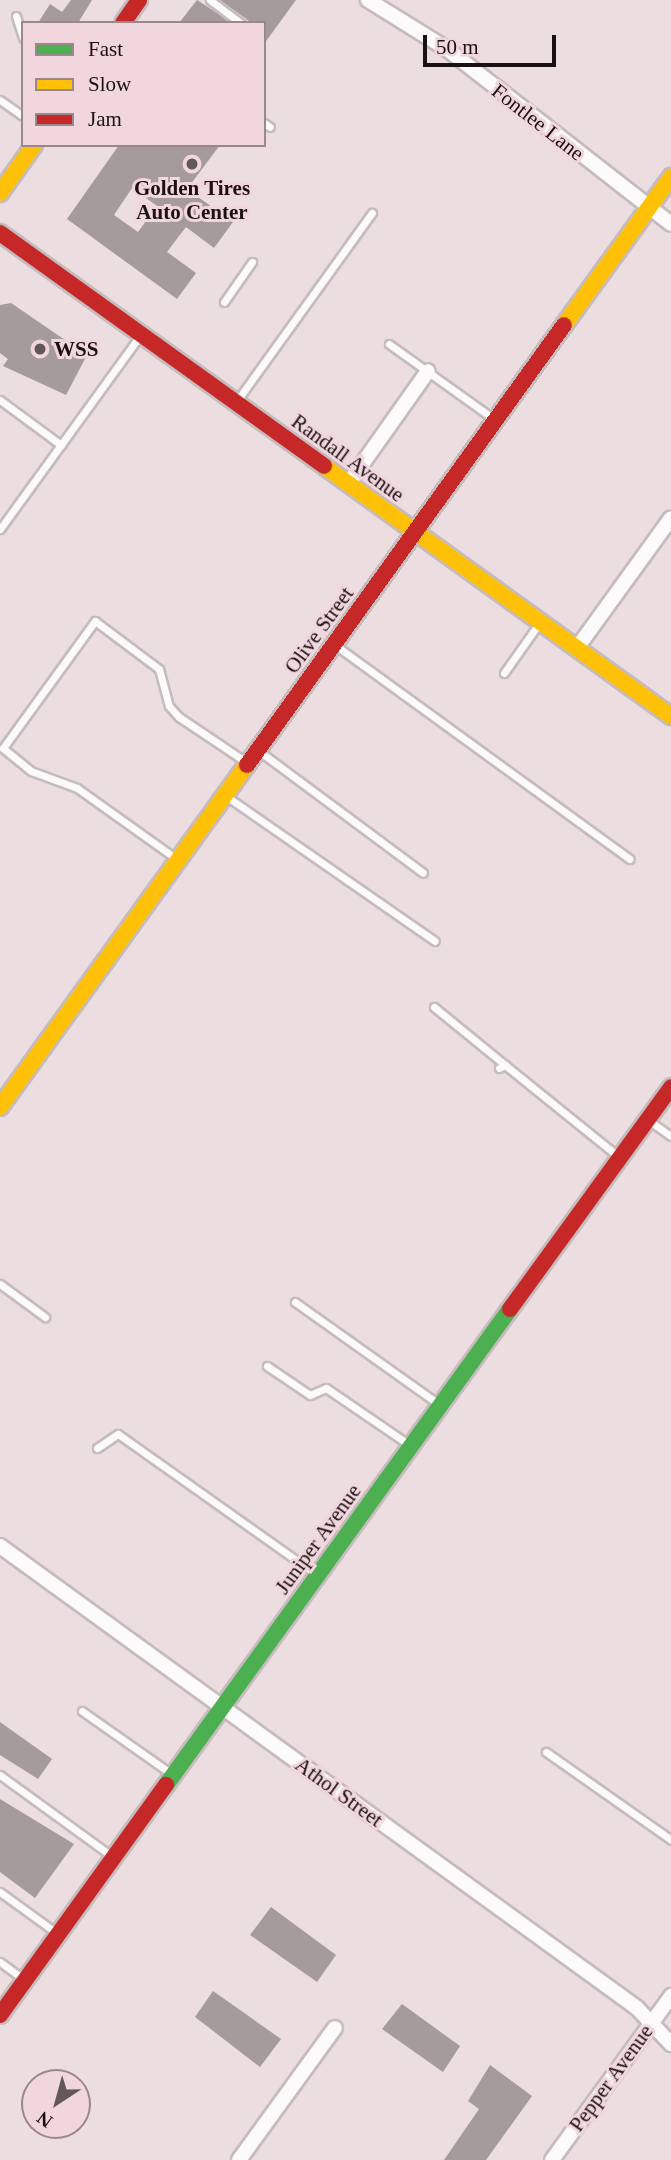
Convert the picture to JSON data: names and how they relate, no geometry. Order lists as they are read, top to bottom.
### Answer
{
  "streets": {
    "street": [
      "Fontlee Lane",
      "Randall Avenue",
      "Olive Street",
      "Juniper Avenue",
      "Athol Street",
      "Pepper Avenue"
    ]
  },
  "crossings": [
    ["Fontlee Lane", "Olive Street"],
    ["Randall Avenue", "Olive Street"],
    ["Juniper Avenue", "Athol Street"],
    ["Athol Street", "Pepper Avenue"]
  ],
  "places": ["Golden Tires Auto Center", "WSS"],
  "legend": ["Fast", "Slow", "Jam"],
  "scale_bar": "50 m",
  "north": "bottom left"
}
